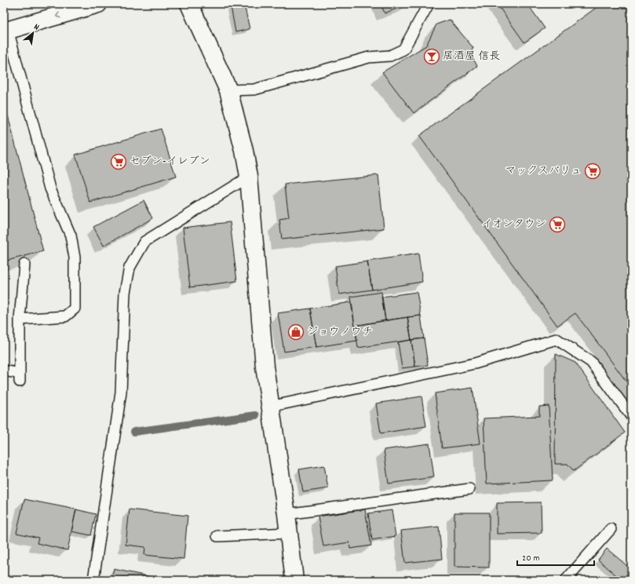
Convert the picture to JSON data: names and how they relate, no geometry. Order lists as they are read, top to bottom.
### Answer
{
  "places": {
    "bar": ["居酒屋 信長"],
    "supermarket": ["セブン-イレブン", "マックスバリュ", "イオンタウン"],
    "shop": ["ジョウノウチ"]
  },
  "scale_bar": "20 m",
  "north": "top right"
}
